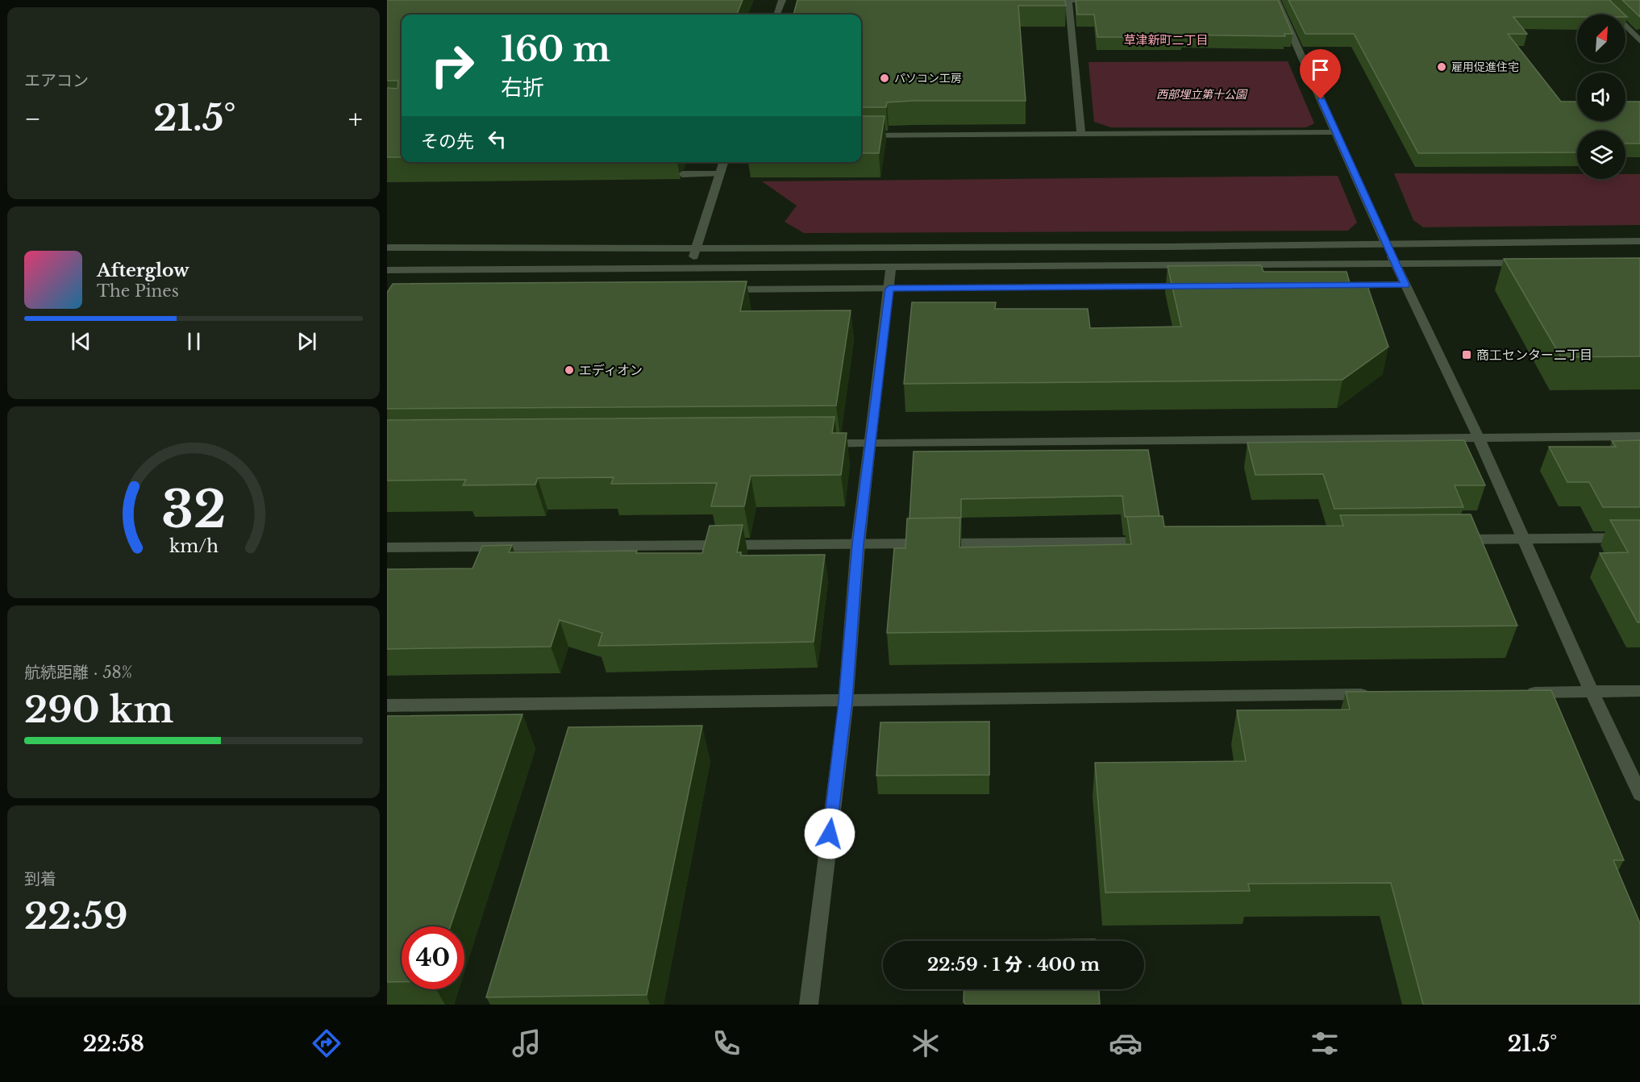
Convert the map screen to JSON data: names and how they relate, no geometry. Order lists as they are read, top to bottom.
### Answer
{
  "districts": ["草津新町二丁目"],
  "parks": ["西部埋立第十公園"],
  "places": {
    "other": ["雇用促進住宅", "パソコン工房", "エディオン"],
    "transit": ["商工センター二丁目"]
  },
  "north": "top right",
  "page": {
    "tile": [
      "エアコン",
      ["航続距離 · 58%", "290 km"],
      ["到着", "22:59"]
    ],
    "turn": ["160 m", "右折"],
    "heat": ["−", "21.5°", "+"],
    "then": "その先",
    "song": ["Afterglow", "The Pines"],
    "limit": "40",
    "trip": "22:59 · 1 分 · 400 m",
    "tabs": ["22:58", "21.5°"],
    "gauge": ["32", "km/h"]
  }
}
